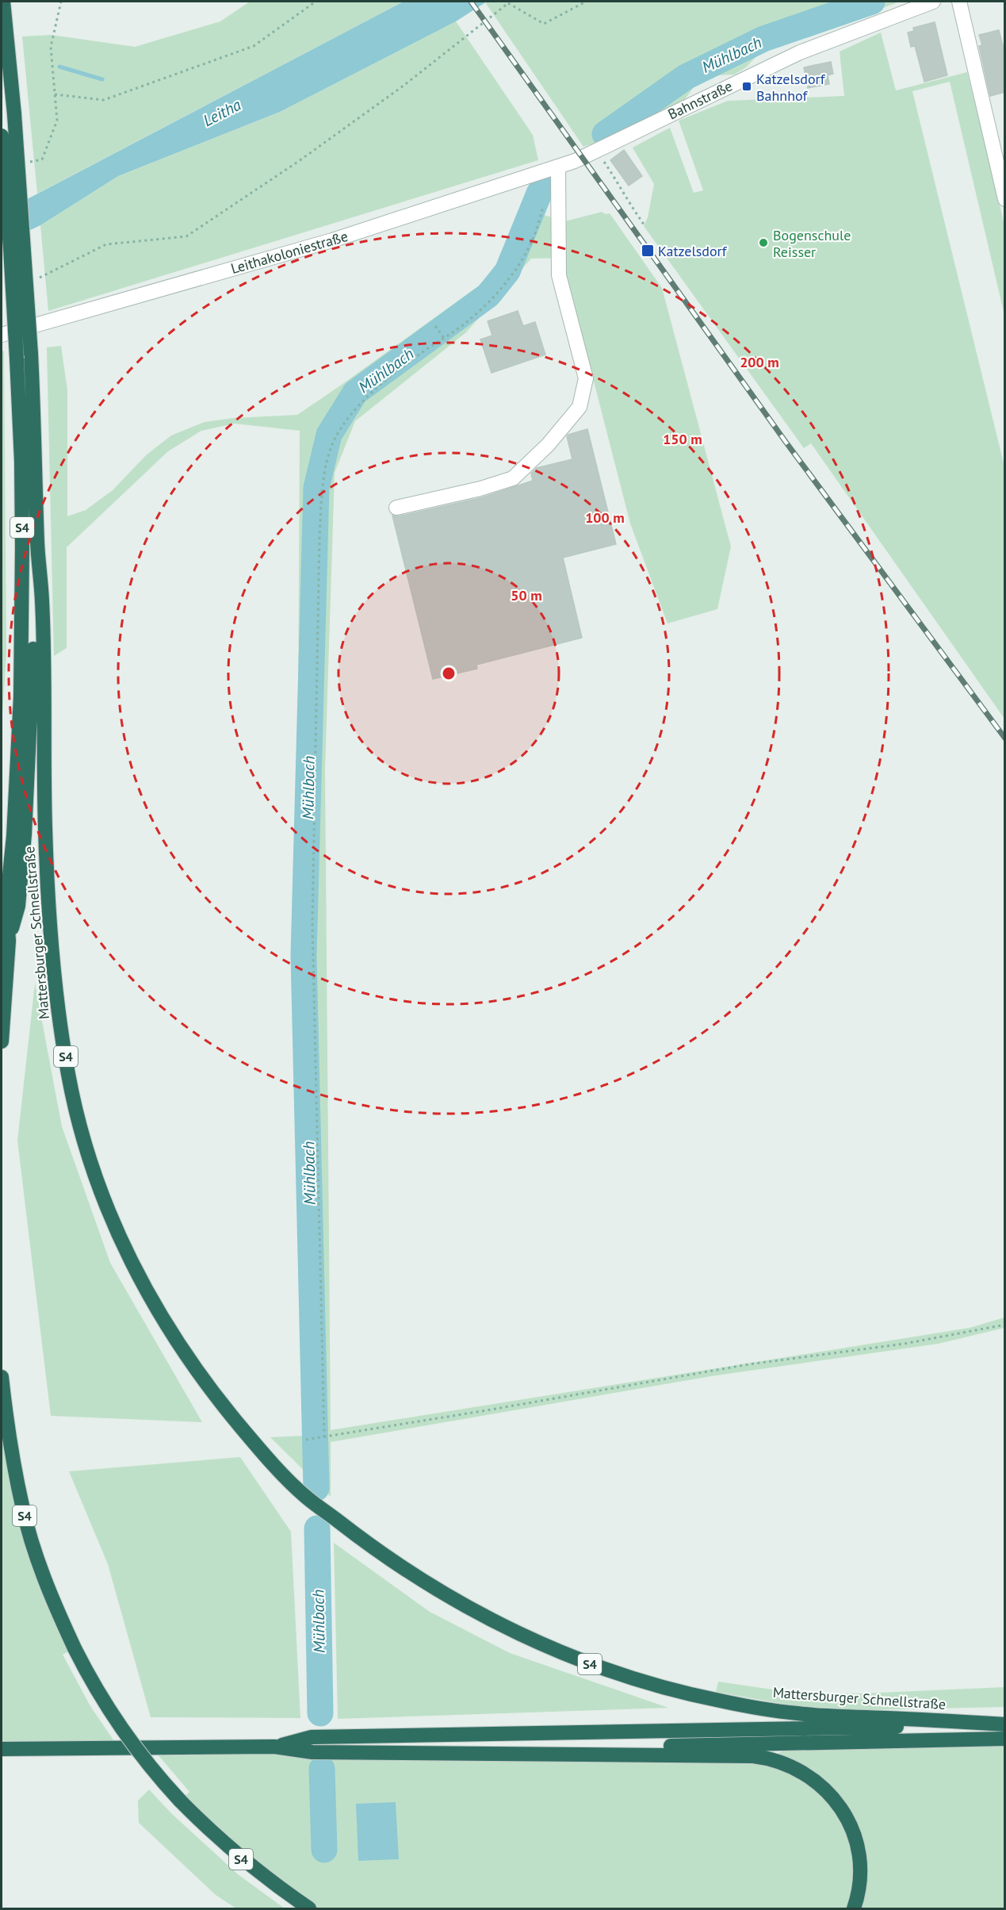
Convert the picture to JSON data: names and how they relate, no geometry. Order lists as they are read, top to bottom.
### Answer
{
  "streets": {
    "highway": ["S4", "Mattersburger Schnellstraße"],
    "street": ["Bahnstraße", "Leithakoloniestraße"]
  },
  "crossings": [
    ["Bahnstraße", "Leithakoloniestraße"]
  ],
  "water": ["Mühlbach", "Leitha"],
  "places": {
    "transit": ["Katzelsdorf Bahnhof", "Katzelsdorf"],
    "other": ["Bogenschule Reisser"]
  },
  "rings": [
    "200 m",
    "150 m",
    "100 m",
    "50 m"
  ]
}
